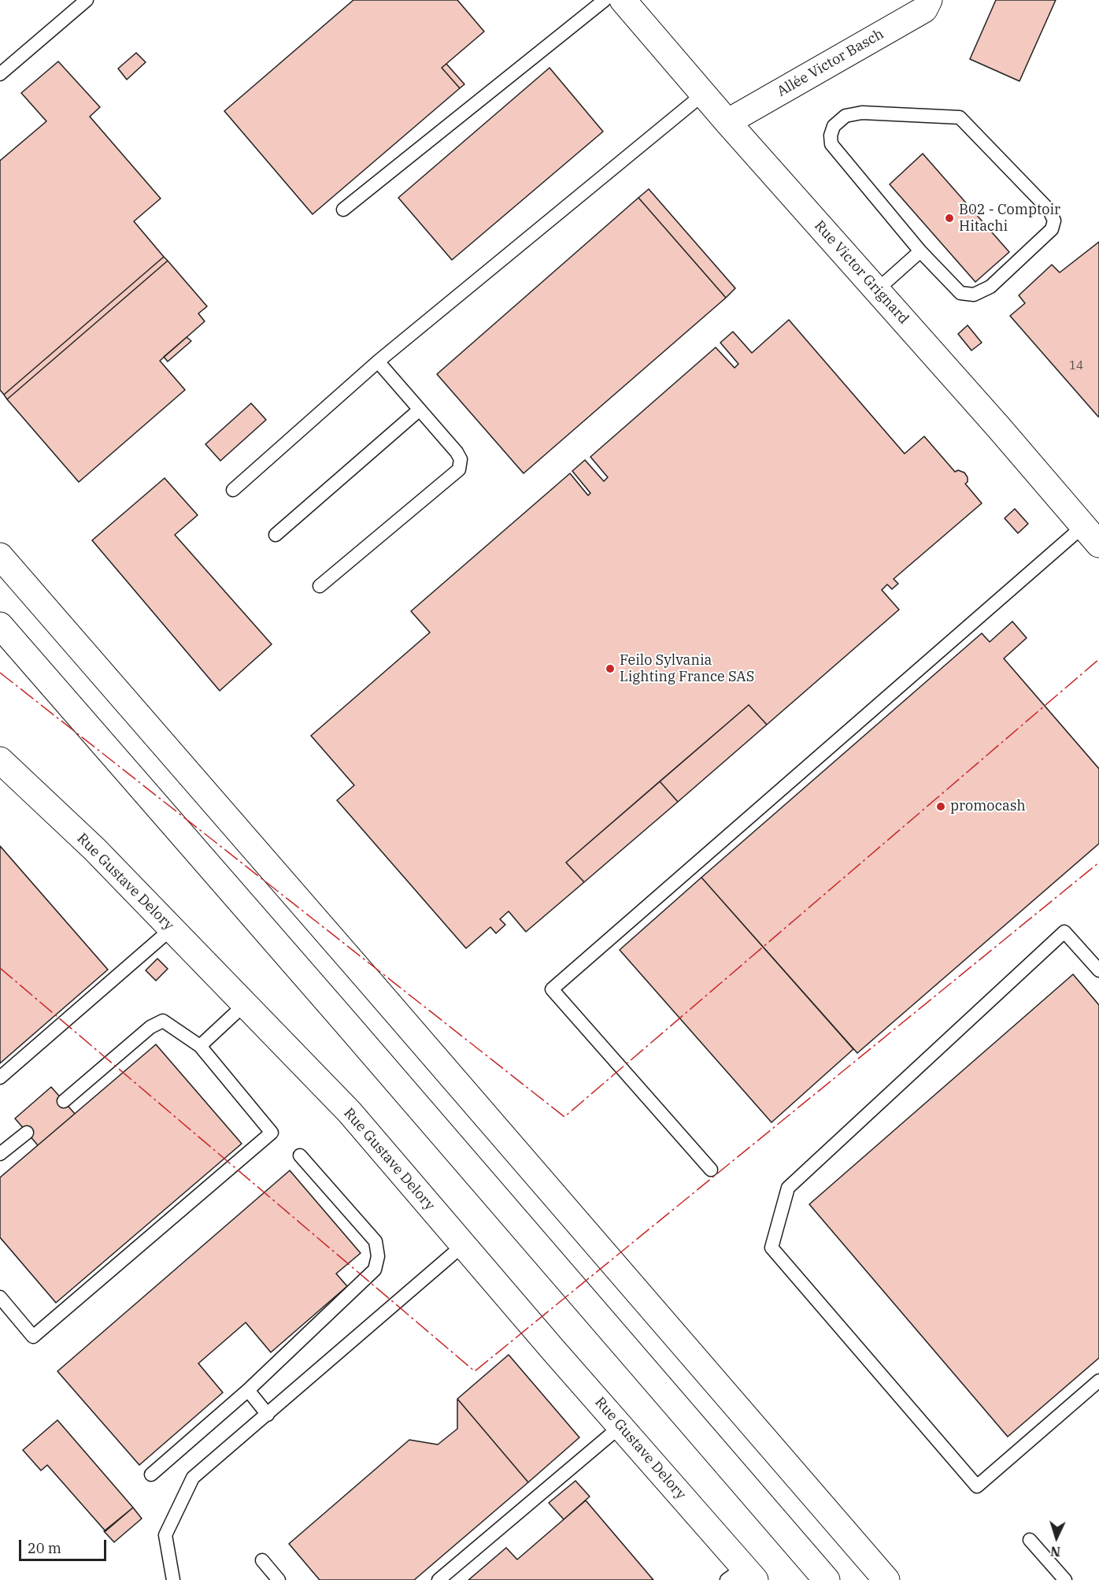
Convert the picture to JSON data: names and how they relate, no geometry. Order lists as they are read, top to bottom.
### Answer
{
  "streets": {
    "main road": ["Allée Victor Basch", "Rue Victor Grignard", "Rue Gustave Delory"]
  },
  "crossings": [
    ["Allée Victor Basch", "Rue Victor Grignard"]
  ],
  "places": ["B02 - Comptoir Hitachi", "Feilo Sylvania Lighting France SAS", "promocash"],
  "house_numbers": ["14"],
  "scale_bar": "20 m",
  "north": "bottom"
}
